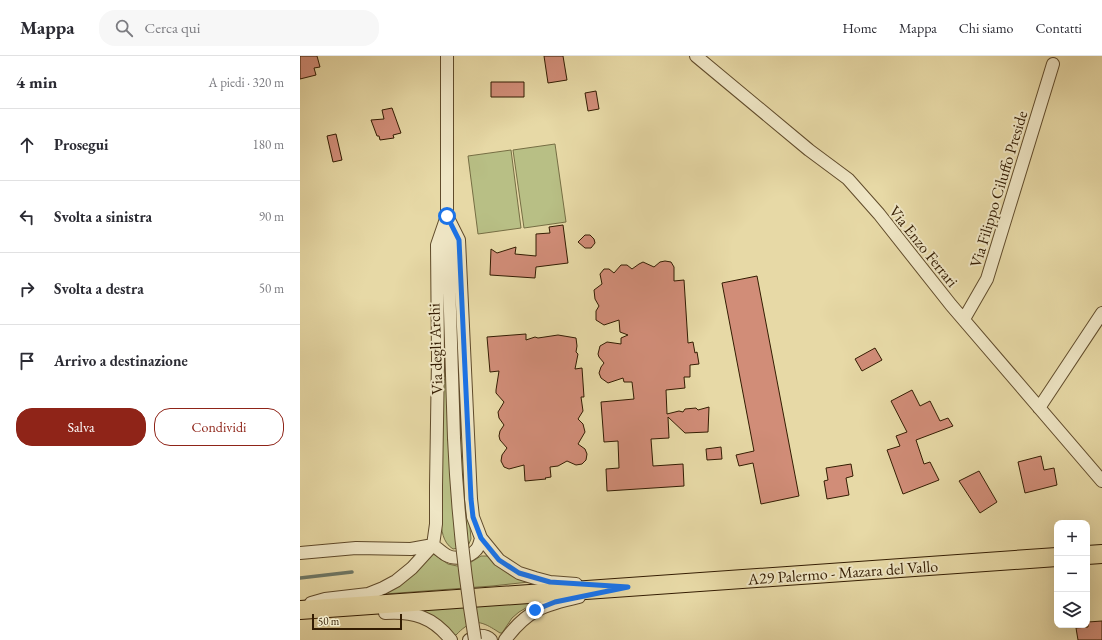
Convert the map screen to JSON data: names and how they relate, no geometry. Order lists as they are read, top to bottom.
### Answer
{
  "streets": {
    "main road": ["A29 Palermo - Mazara del Vallo"],
    "street": ["Via Filippo Ciluffo Preside", "Via Enzo Ferrari", "Via degli Archi"]
  },
  "crossings": [
    ["Via Filippo Ciluffo Preside", "Via Enzo Ferrari"]
  ],
  "scale_bar": "50 m",
  "page": {
    "header": "Mappa",
    "search": "Cerca qui",
    "nav": [
      "Home",
      "Mappa",
      "Chi siamo",
      "Contatti"
    ],
    "heading": ["4 min", "A piedi · 320 m"],
    "list": [
      ["Prosegui", "180 m"],
      ["Svolta a sinistra", "90 m"],
      ["Svolta a destra", "50 m"],
      "Arrivo a destinazione"
    ],
    "buttons": ["Salva", "Condividi"],
    "map_buttons": ["+", "−"],
    "scale": "50 m"
  }
}
